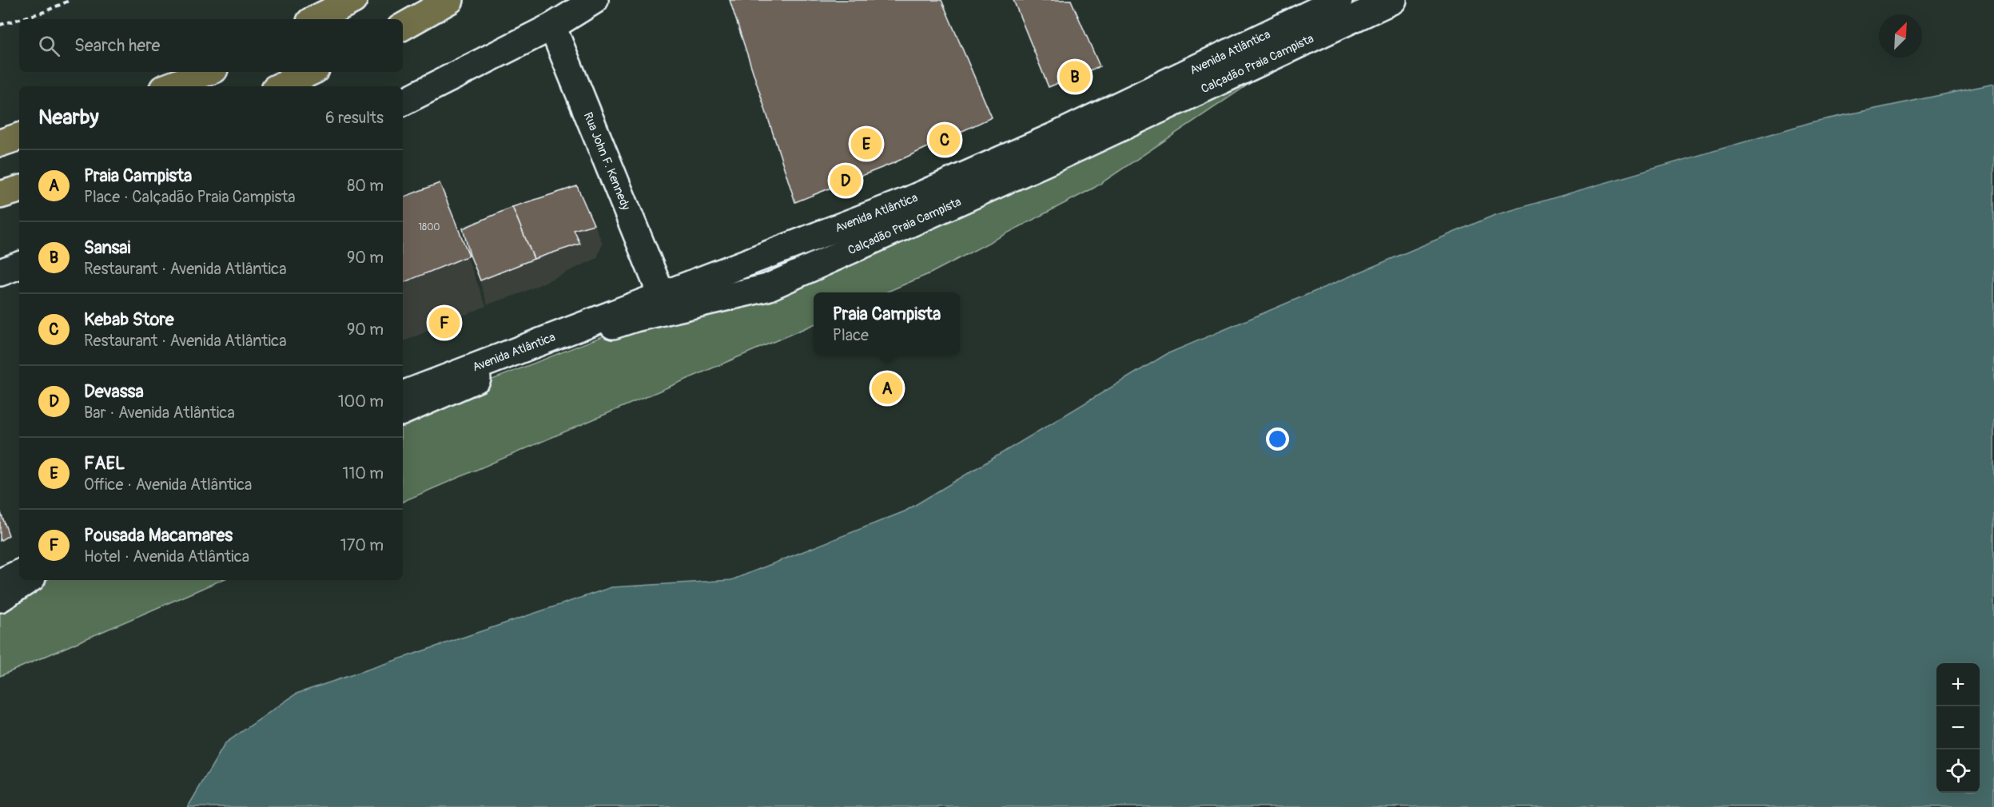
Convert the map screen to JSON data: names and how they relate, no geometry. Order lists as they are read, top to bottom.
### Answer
{
  "streets": {
    "street": ["Avenida Atlântica", "Calçadão Praia Campista", "Rua John F. Kennedy"]
  },
  "crossings": [
    ["Avenida Atlântica", "Rua John F. Kennedy"]
  ],
  "house_numbers": ["1800"],
  "north": "top right",
  "page": {
    "search": "Search here",
    "pins": [
      "B",
      "C",
      "E",
      "D",
      "F",
      "A"
    ],
    "heading": ["Nearby", "6 results"],
    "list": [
      {
        "mark": "A",
        "name": "Praia Campista",
        "note": "Place · Calçadão Praia Campista",
        "value": "80 m"
      },
      {
        "mark": "B",
        "name": "Sansai",
        "note": "Restaurant · Avenida Atlântica",
        "value": "90 m"
      },
      {
        "mark": "C",
        "name": "Kebab Store",
        "note": "Restaurant · Avenida Atlântica",
        "value": "90 m"
      },
      {
        "mark": "D",
        "name": "Devassa",
        "note": "Bar · Avenida Atlântica",
        "value": "100 m"
      },
      {
        "mark": "E",
        "name": "FAEL",
        "note": "Office · Avenida Atlântica",
        "value": "110 m"
      },
      {
        "mark": "F",
        "name": "Pousada Macamares",
        "note": "Hotel · Avenida Atlântica",
        "value": "170 m"
      }
    ],
    "popup": ["Praia Campista", "Place"],
    "map_buttons": ["+", "−"]
  }
}
